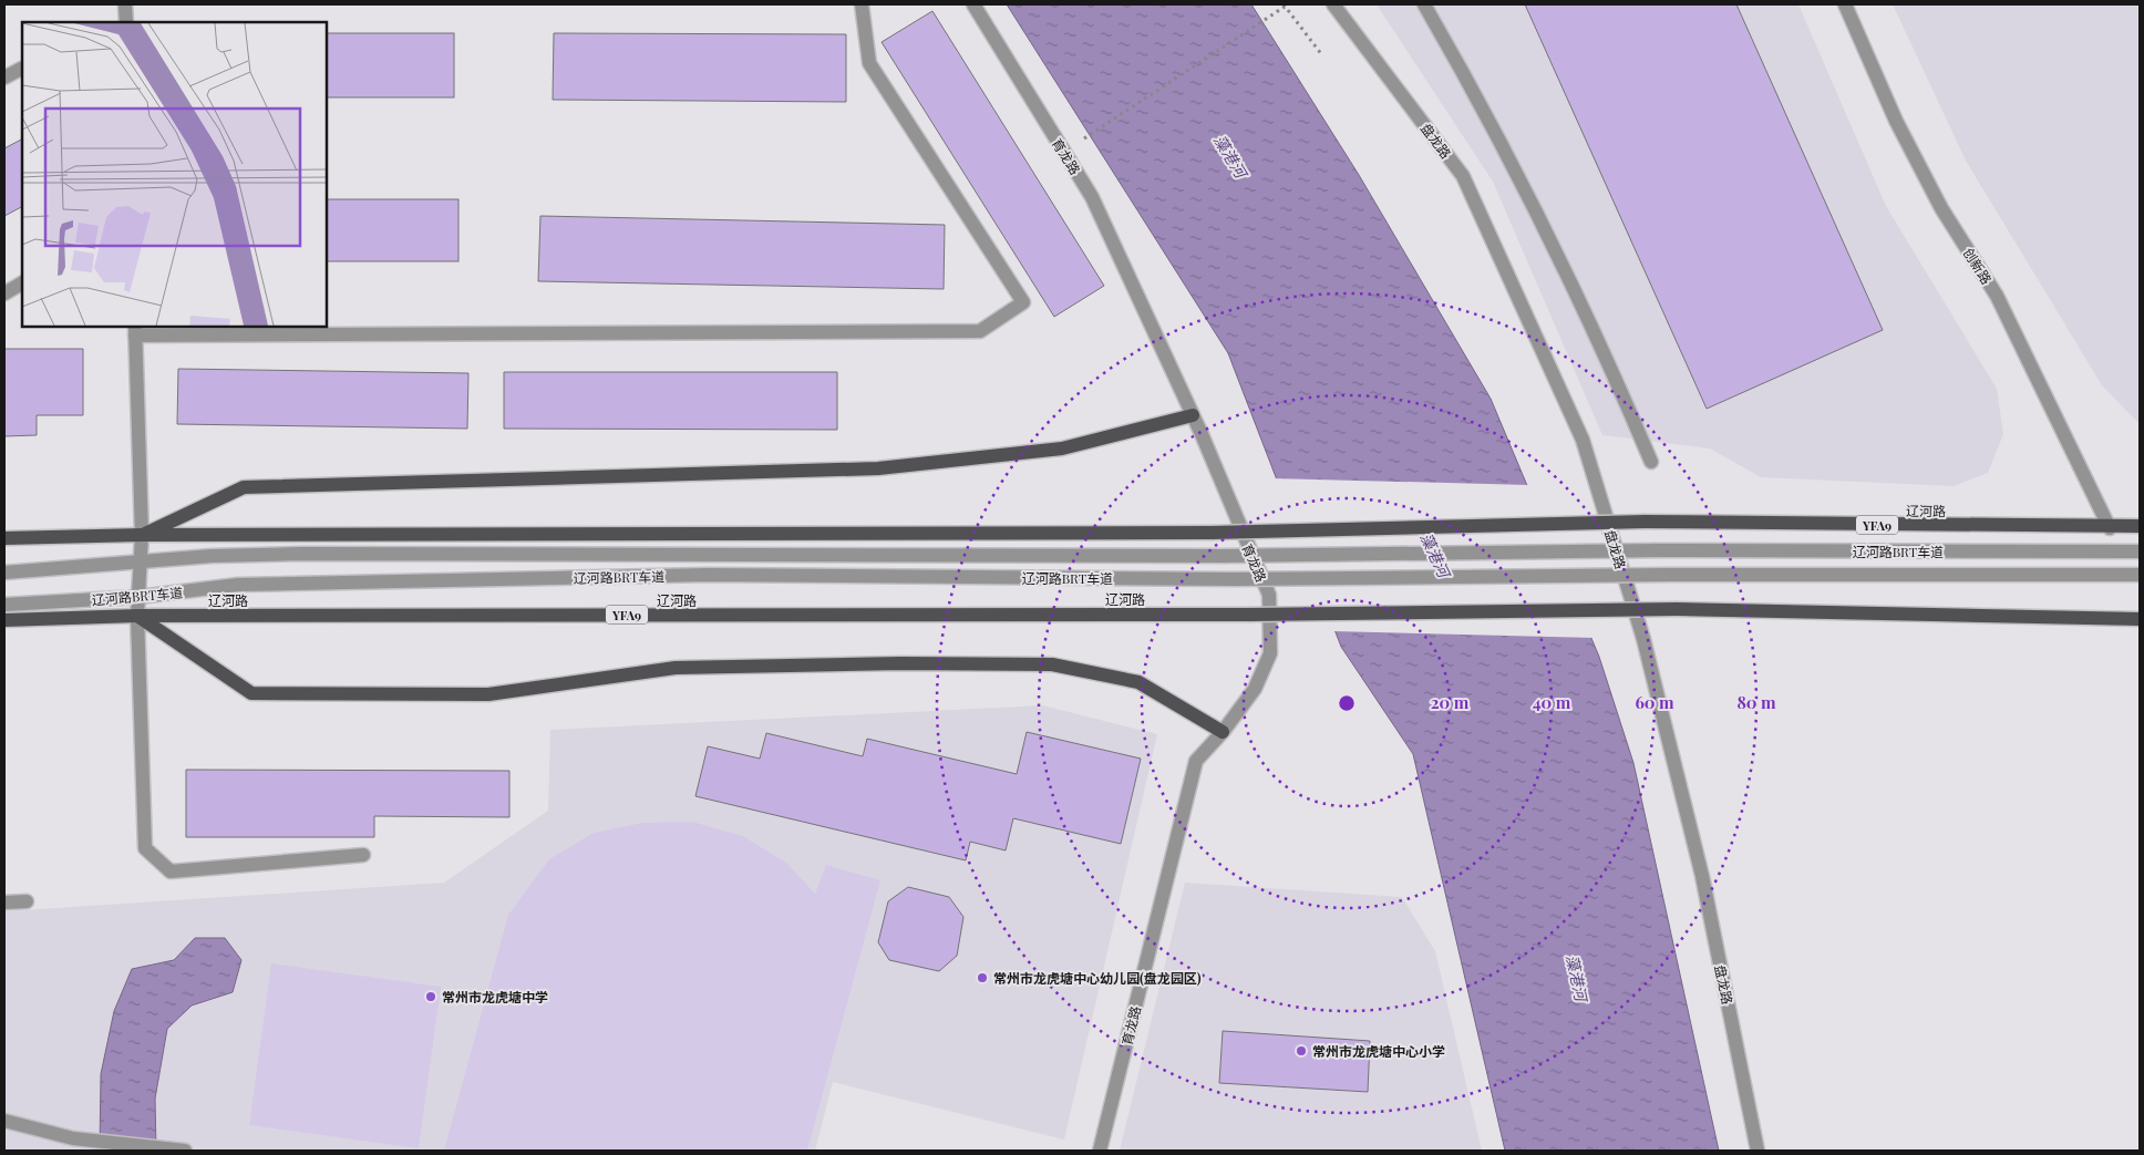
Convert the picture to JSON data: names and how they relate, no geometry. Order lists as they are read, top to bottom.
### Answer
{
  "streets": {
    "main road": ["辽河路", "YFA9"],
    "street": [
      "盘龙路",
      "育龙路",
      "创新路",
      "辽河路BRT车道"
    ]
  },
  "crossings": [
    ["创新路", "辽河路"],
    ["辽河路", "YFA9"]
  ],
  "water": ["藻港河"],
  "places": ["常州市龙虎塘中心幼儿园(盘龙园区)", "常州市龙虎塘中学", "常州市龙虎塘中心小学"],
  "rings": [
    "20 m",
    "40 m",
    "60 m",
    "80 m"
  ]
}
